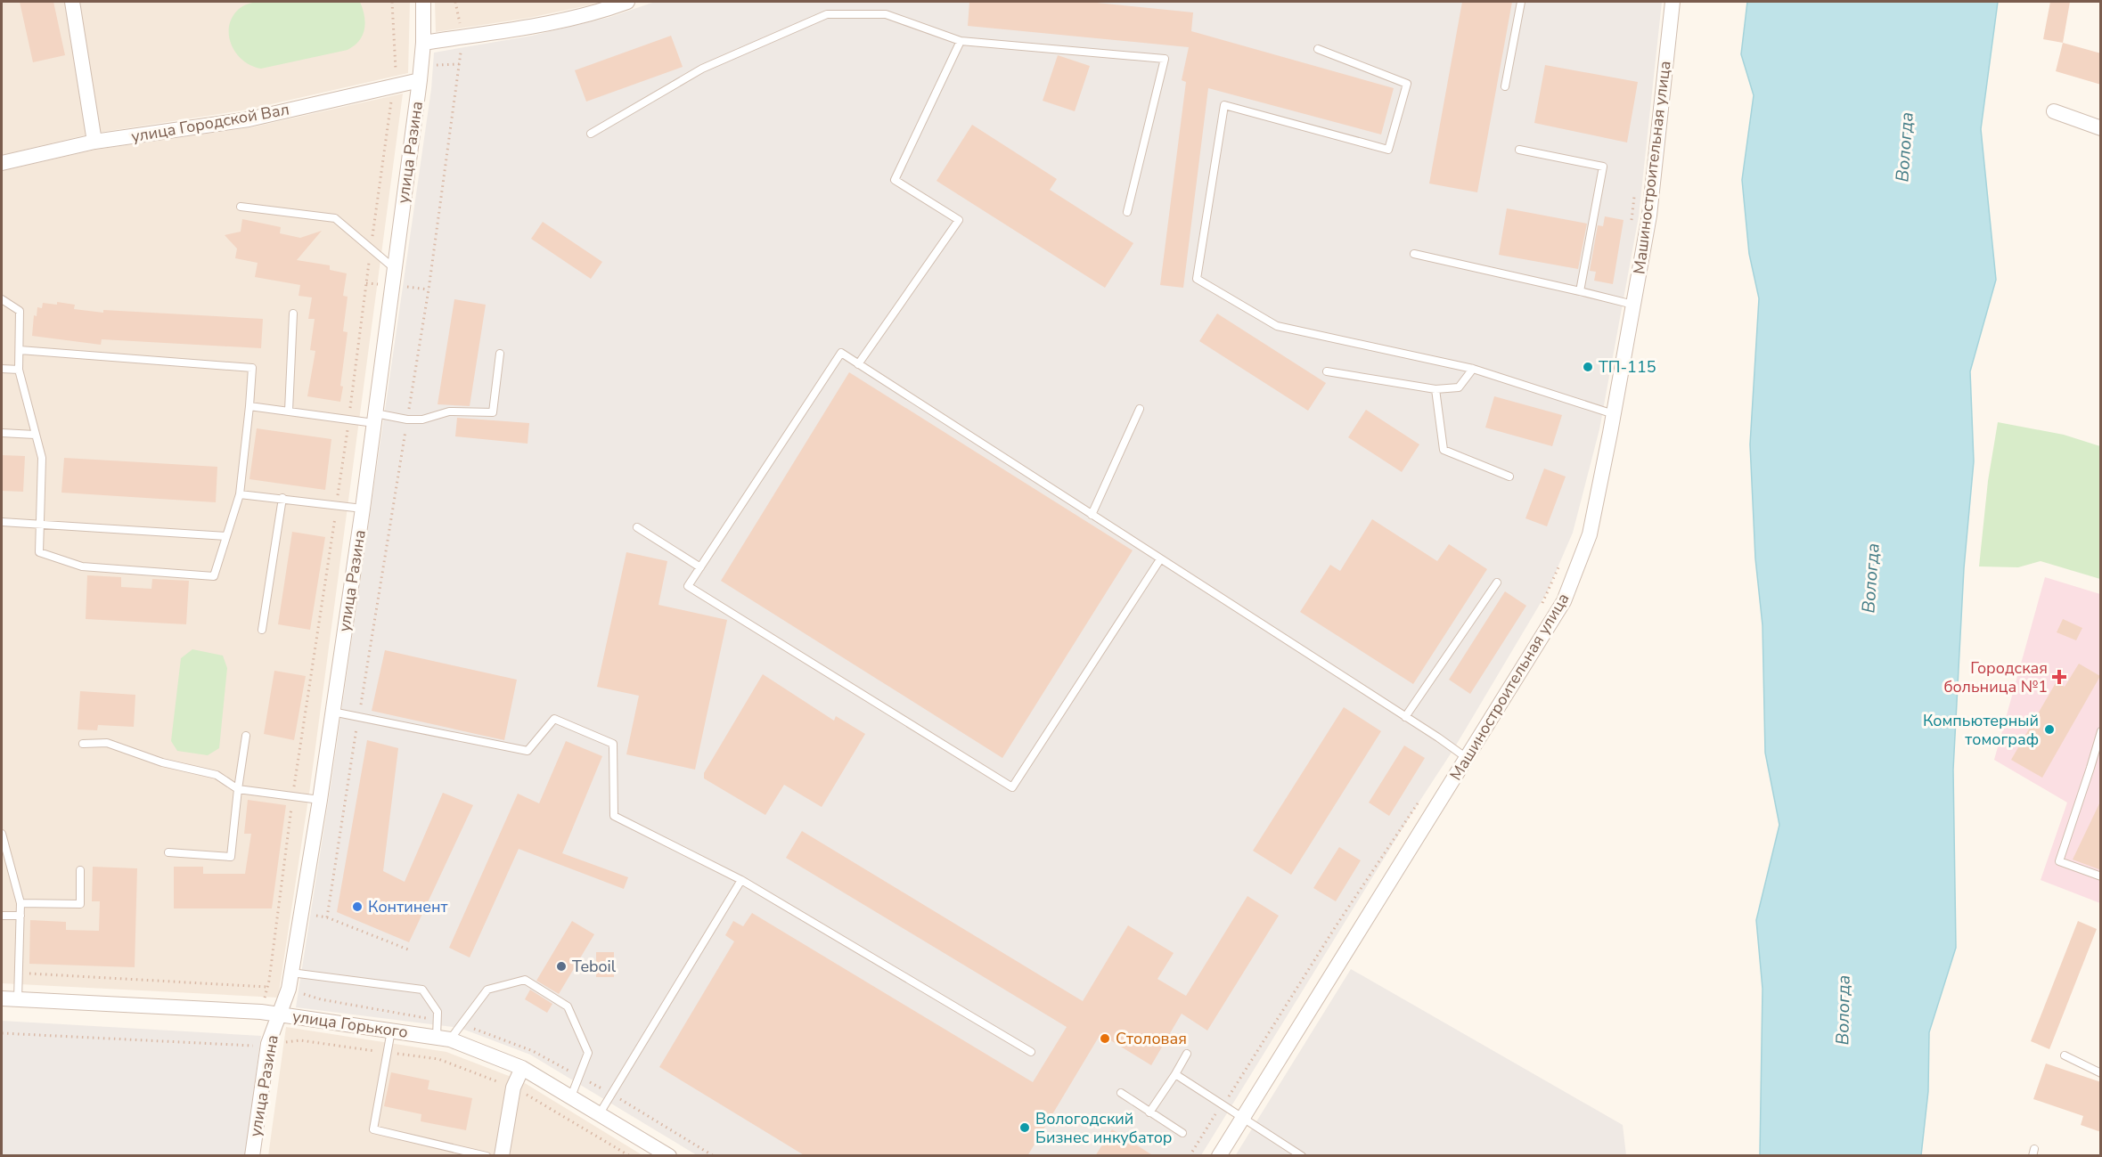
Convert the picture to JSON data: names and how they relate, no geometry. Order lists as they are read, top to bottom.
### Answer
{
  "streets": {
    "street": [
      "улица Городской Вал",
      "улица Разина",
      "Машиностроительная улица",
      "улица Горького"
    ]
  },
  "crossings": [
    ["улица Городской Вал", "улица Разина"],
    ["улица Разина", "улица Горького"]
  ],
  "water": ["Вологда"],
  "places": {
    "other": [
      "ТП-115",
      "Компьютерный томограф",
      "Континент",
      "Teboil",
      "Столовая",
      "Вологодский Бизнес инкубатор"
    ],
    "health": ["Городская больница №1"]
  }
}
